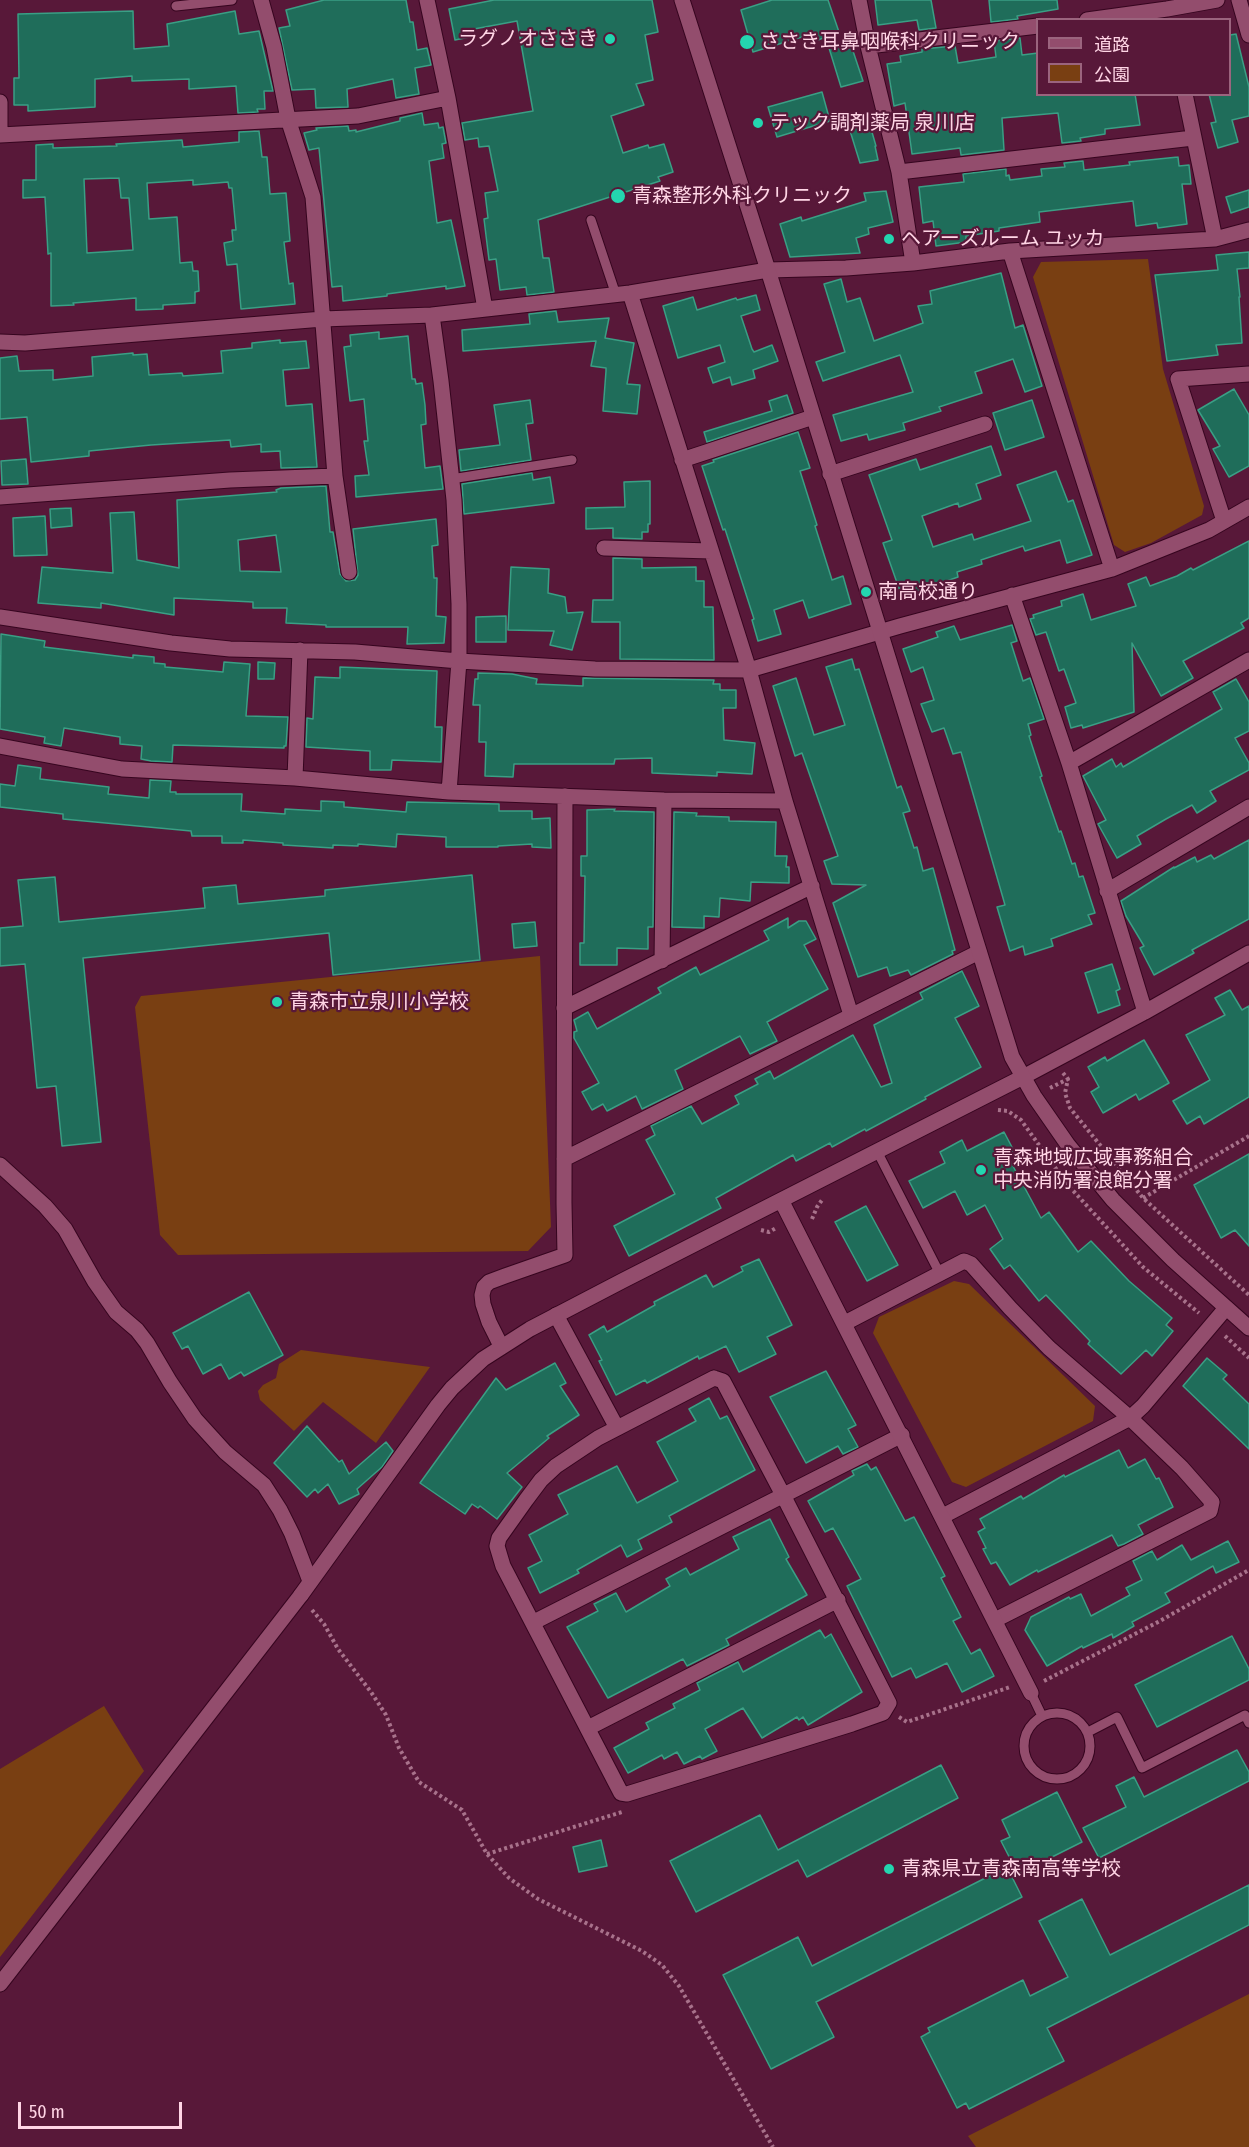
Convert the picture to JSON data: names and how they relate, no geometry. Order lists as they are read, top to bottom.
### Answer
{
  "places": [
    "ラグノオささき",
    "ささき耳鼻咽喉科クリニック",
    "テック調剤薬局 泉川店",
    "青森整形外科クリニック",
    "ヘアーズルーム ユッカ",
    "南高校通り",
    "青森市立泉川小学校",
    "青森地域広域事務組合 中央消防署浪館分署",
    "青森県立青森南高等学校"
  ],
  "legend": ["道路", "公園"],
  "scale_bar": "50 m"
}
